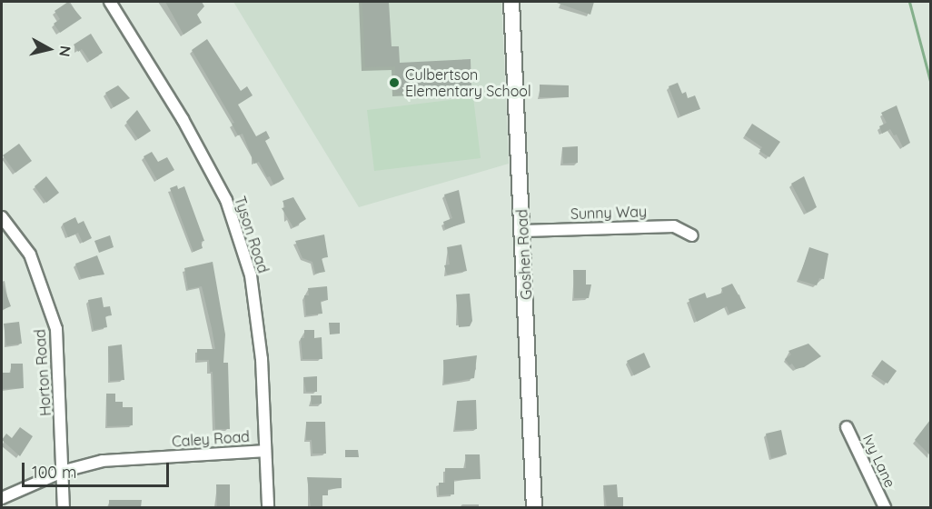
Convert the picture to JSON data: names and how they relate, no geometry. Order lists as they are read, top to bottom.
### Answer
{
  "streets": {
    "street": [
      "Sunny Way",
      "Tyson Road",
      "Goshen Road",
      "Horton Road",
      "Caley Road",
      "Ivy Lane"
    ]
  },
  "crossings": [
    ["Sunny Way", "Goshen Road"],
    ["Tyson Road", "Caley Road"],
    ["Horton Road", "Caley Road"]
  ],
  "places": ["Culbertson Elementary School"],
  "scale_bar": "100 m",
  "north": "right"
}
